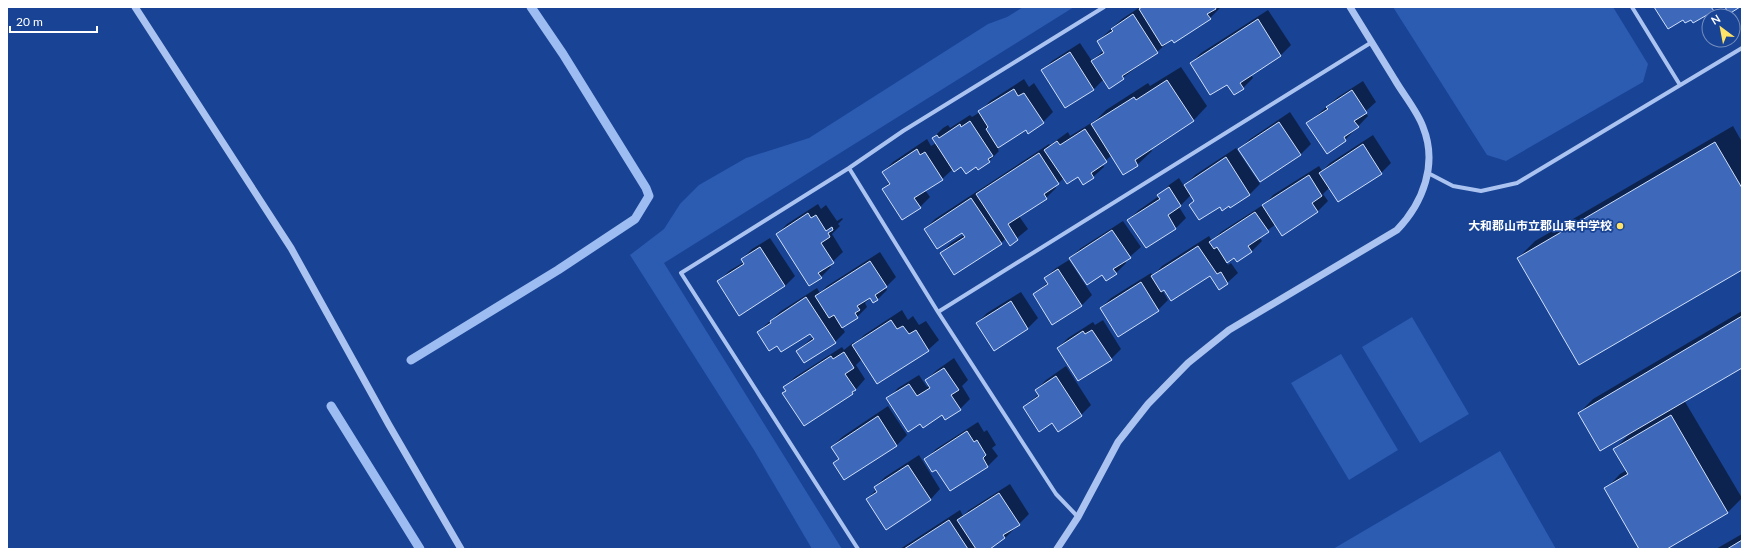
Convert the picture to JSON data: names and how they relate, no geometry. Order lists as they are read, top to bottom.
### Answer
{
  "places": ["大和郡山市立郡山東中学校"],
  "scale_bar": "20 m",
  "north": "top left"
}
